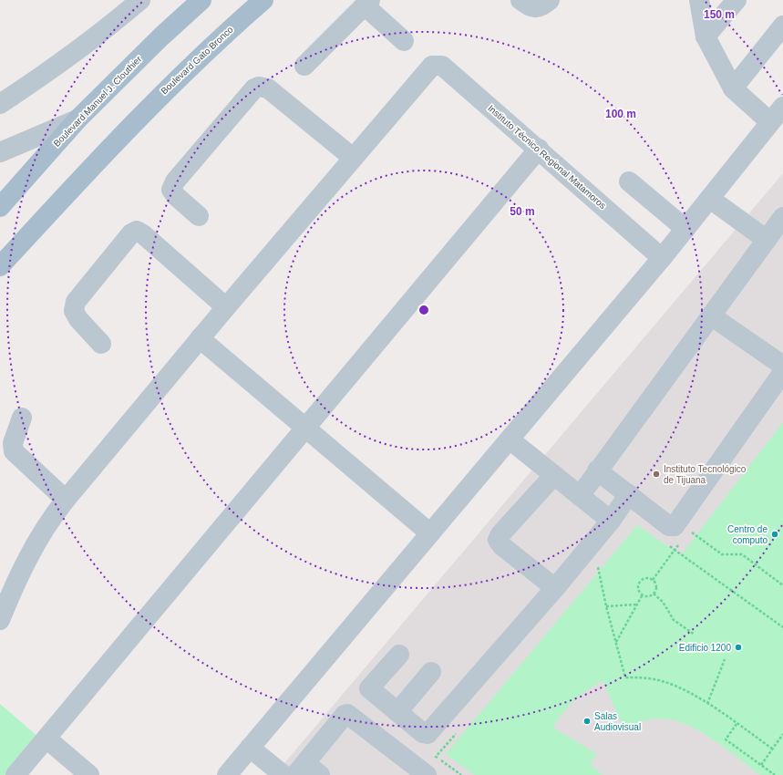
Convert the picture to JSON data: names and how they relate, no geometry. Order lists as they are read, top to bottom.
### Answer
{
  "streets": {
    "main road": ["Boulevard Gato Bronco", "Boulevard Manuel J. Clouthier"],
    "street": ["Instituto Técnico Regional Matamoros"]
  },
  "places": [
    "Instituto Tecnológico de Tijuana",
    "Centro de computo",
    "Edificio 1200",
    "Salas Audiovisual"
  ],
  "rings": ["150 m", "100 m", "50 m"]
}
